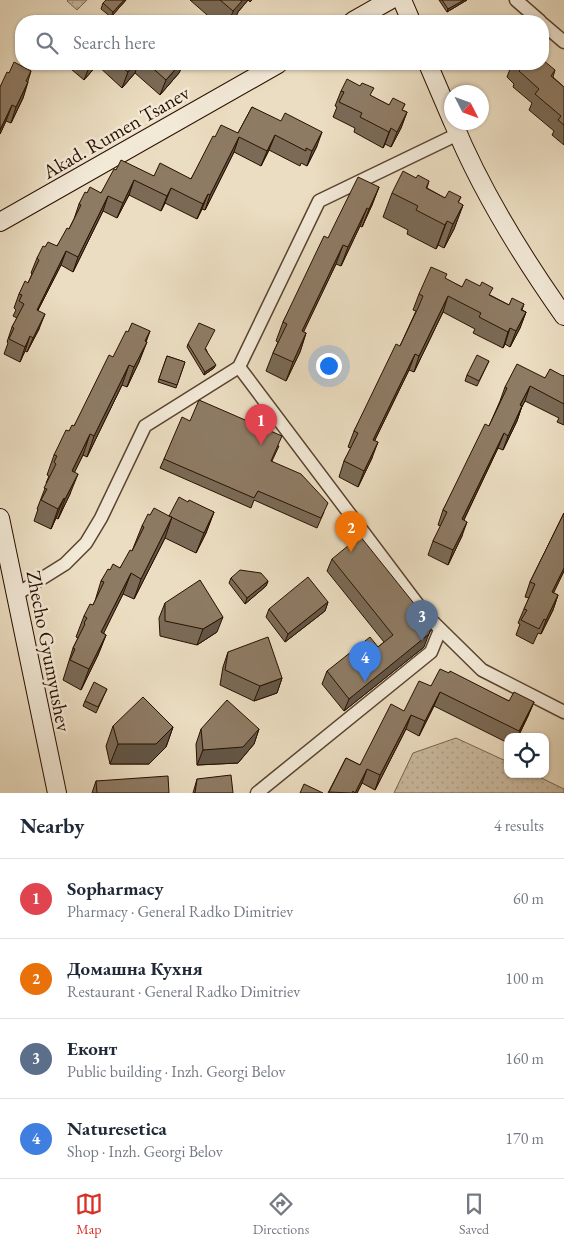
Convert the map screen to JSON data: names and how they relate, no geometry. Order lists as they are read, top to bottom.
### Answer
{
  "streets": {
    "street": ["Akad. Rumen Tsanev", "Zhecho Gyumyushev"]
  },
  "north": "bottom right",
  "page": {
    "search": "Search here",
    "pins": [
      "1",
      "2",
      "3",
      "4"
    ],
    "heading": ["Nearby", "4 results"],
    "list": [
      {
        "mark": "1",
        "name": "Sopharmacy",
        "note": "Pharmacy · General Radko Dimitriev",
        "value": "60 m"
      },
      {
        "mark": "2",
        "name": "Домашна Кухня",
        "note": "Restaurant · General Radko Dimitriev",
        "value": "100 m"
      },
      {
        "mark": "3",
        "name": "Еконт",
        "note": "Public building · Inzh. Georgi Belov",
        "value": "160 m"
      },
      {
        "mark": "4",
        "name": "Naturesetica",
        "note": "Shop · Inzh. Georgi Belov",
        "value": "170 m"
      }
    ],
    "nav": ["Map", "Directions", "Saved"]
  }
}
